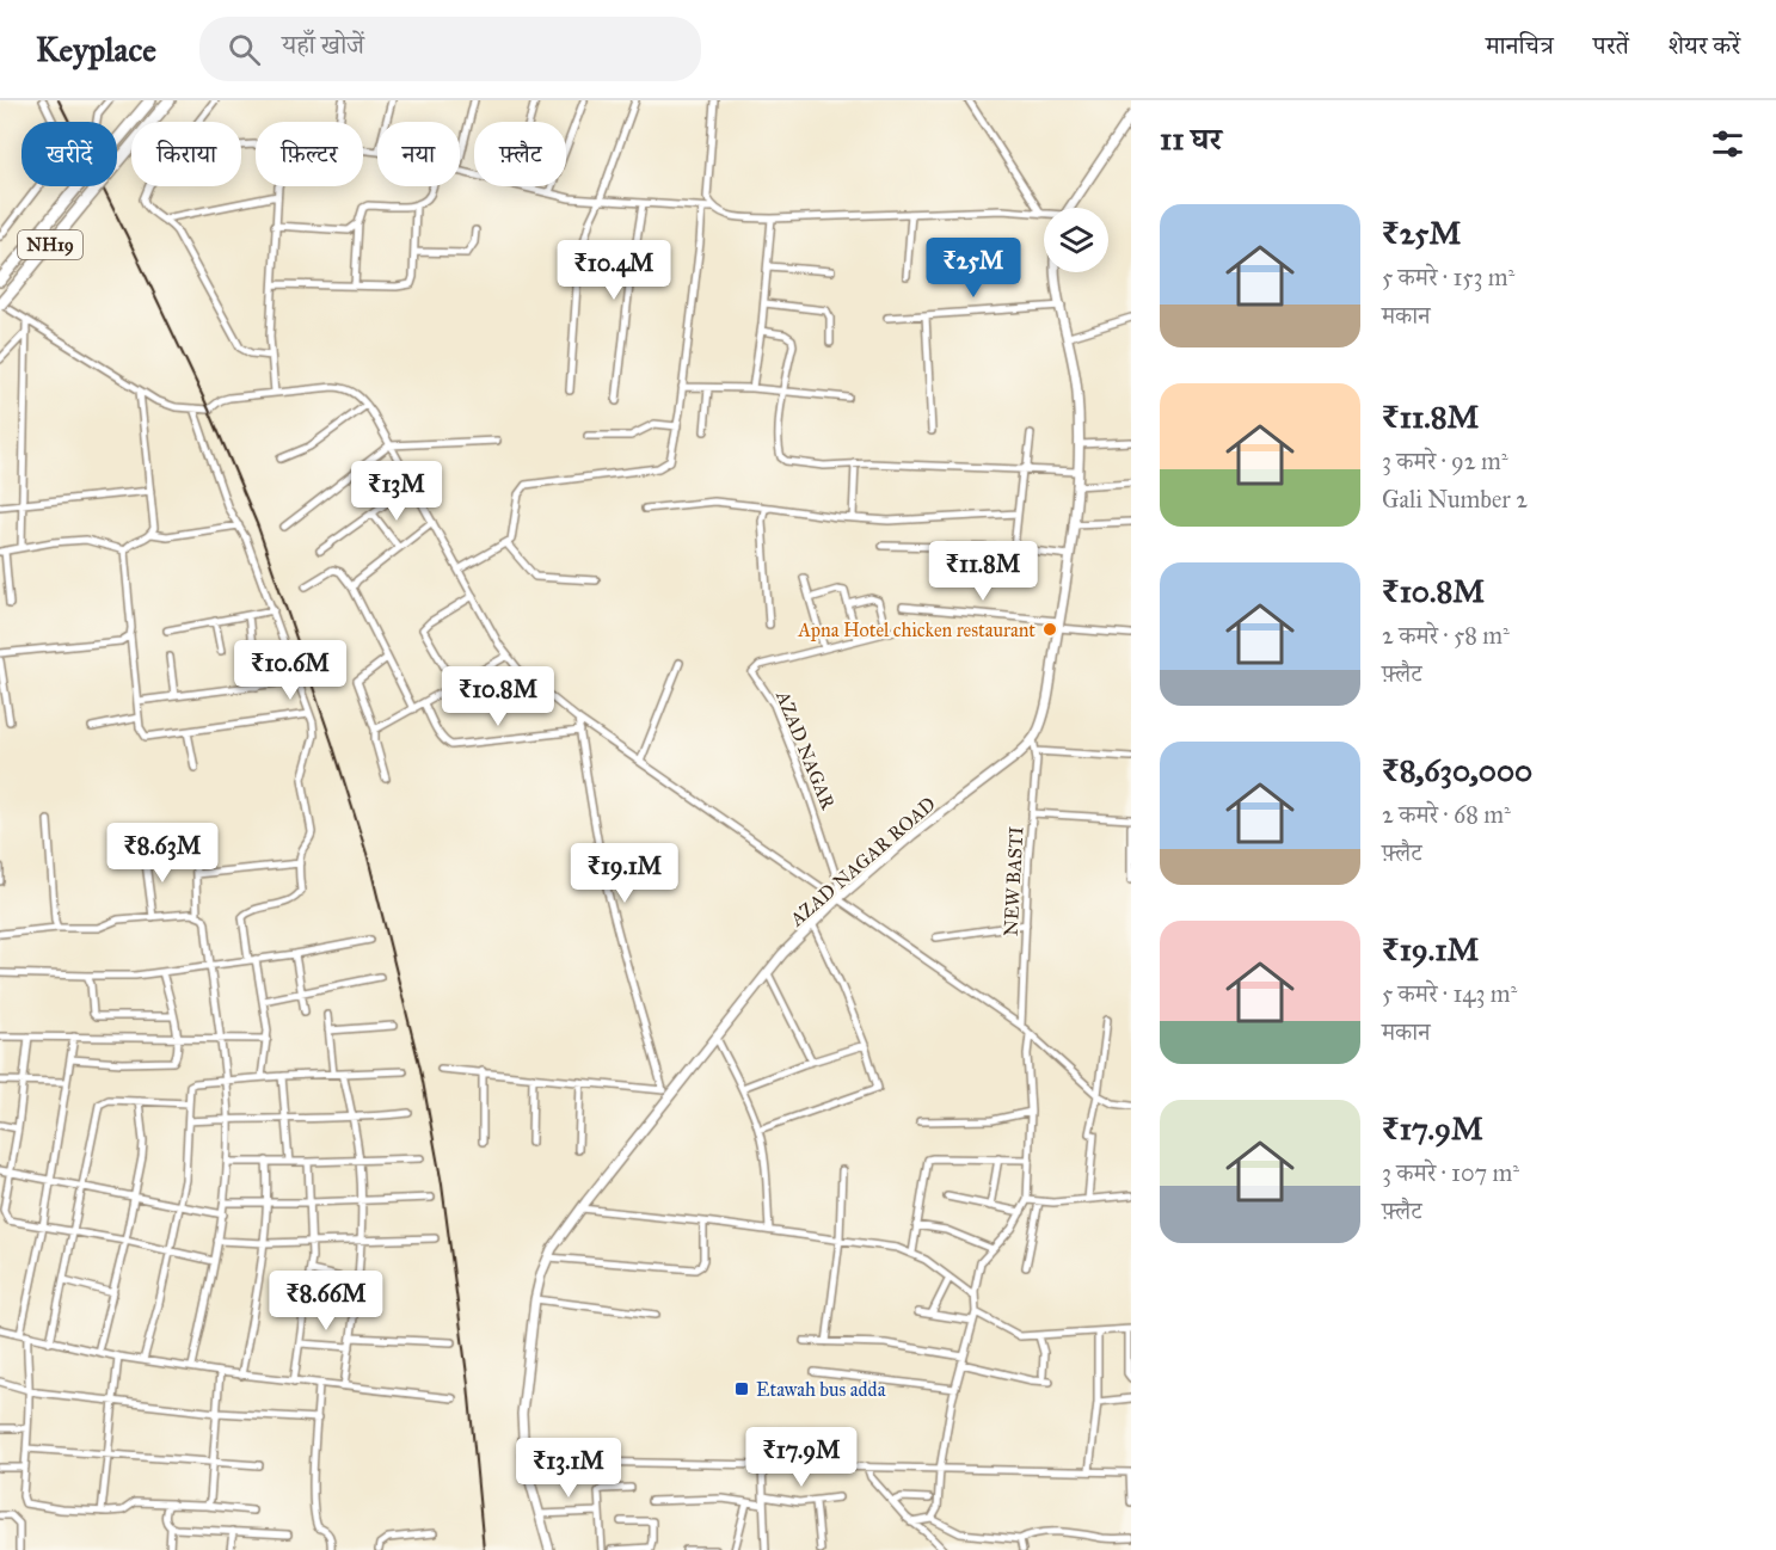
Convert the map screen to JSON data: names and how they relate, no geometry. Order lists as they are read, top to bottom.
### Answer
{
  "streets": {
    "highway": ["NH19"],
    "street": ["AZAD NAGAR", "AZAD NAGAR ROAD", "NEW BASTI"]
  },
  "crossings": [
    ["AZAD NAGAR", "AZAD NAGAR ROAD"],
    ["AZAD NAGAR ROAD", "NEW BASTI"]
  ],
  "places": {
    "other": ["Apna Hotel chicken restaurant"],
    "transit": ["Etawah bus adda"]
  },
  "page": {
    "header": "Keyplace",
    "search": "यहाँ खोजें",
    "nav": ["मानचित्र", "परतें", "शेयर करें"],
    "heading": "11 घर",
    "chip": [
      "खरीदें",
      "किराया",
      "फ़िल्टर",
      "नया",
      "फ़्लैट"
    ],
    "list": [
      {
        "name": "₹25M",
        "note": "5 कमरे · 153 m² · मकान"
      },
      {
        "name": "₹11.8M",
        "note": "3 कमरे · 92 m² · Gali Number 2"
      },
      {
        "name": "₹10.8M",
        "note": "2 कमरे · 58 m² · फ़्लैट"
      },
      {
        "name": "₹8,630,000",
        "note": "2 कमरे · 68 m² · फ़्लैट"
      },
      {
        "name": "₹19.1M",
        "note": "5 कमरे · 143 m² · मकान"
      },
      {
        "name": "₹17.9M",
        "note": "3 कमरे · 107 m² · फ़्लैट"
      }
    ],
    "price": [
      "₹25M",
      "₹10.4M",
      "₹13M",
      "₹11.8M",
      "₹10.6M",
      "₹10.8M",
      "₹8.63M",
      "₹19.1M",
      "₹8.66M",
      "₹17.9M",
      "₹13.1M"
    ]
  }
}
